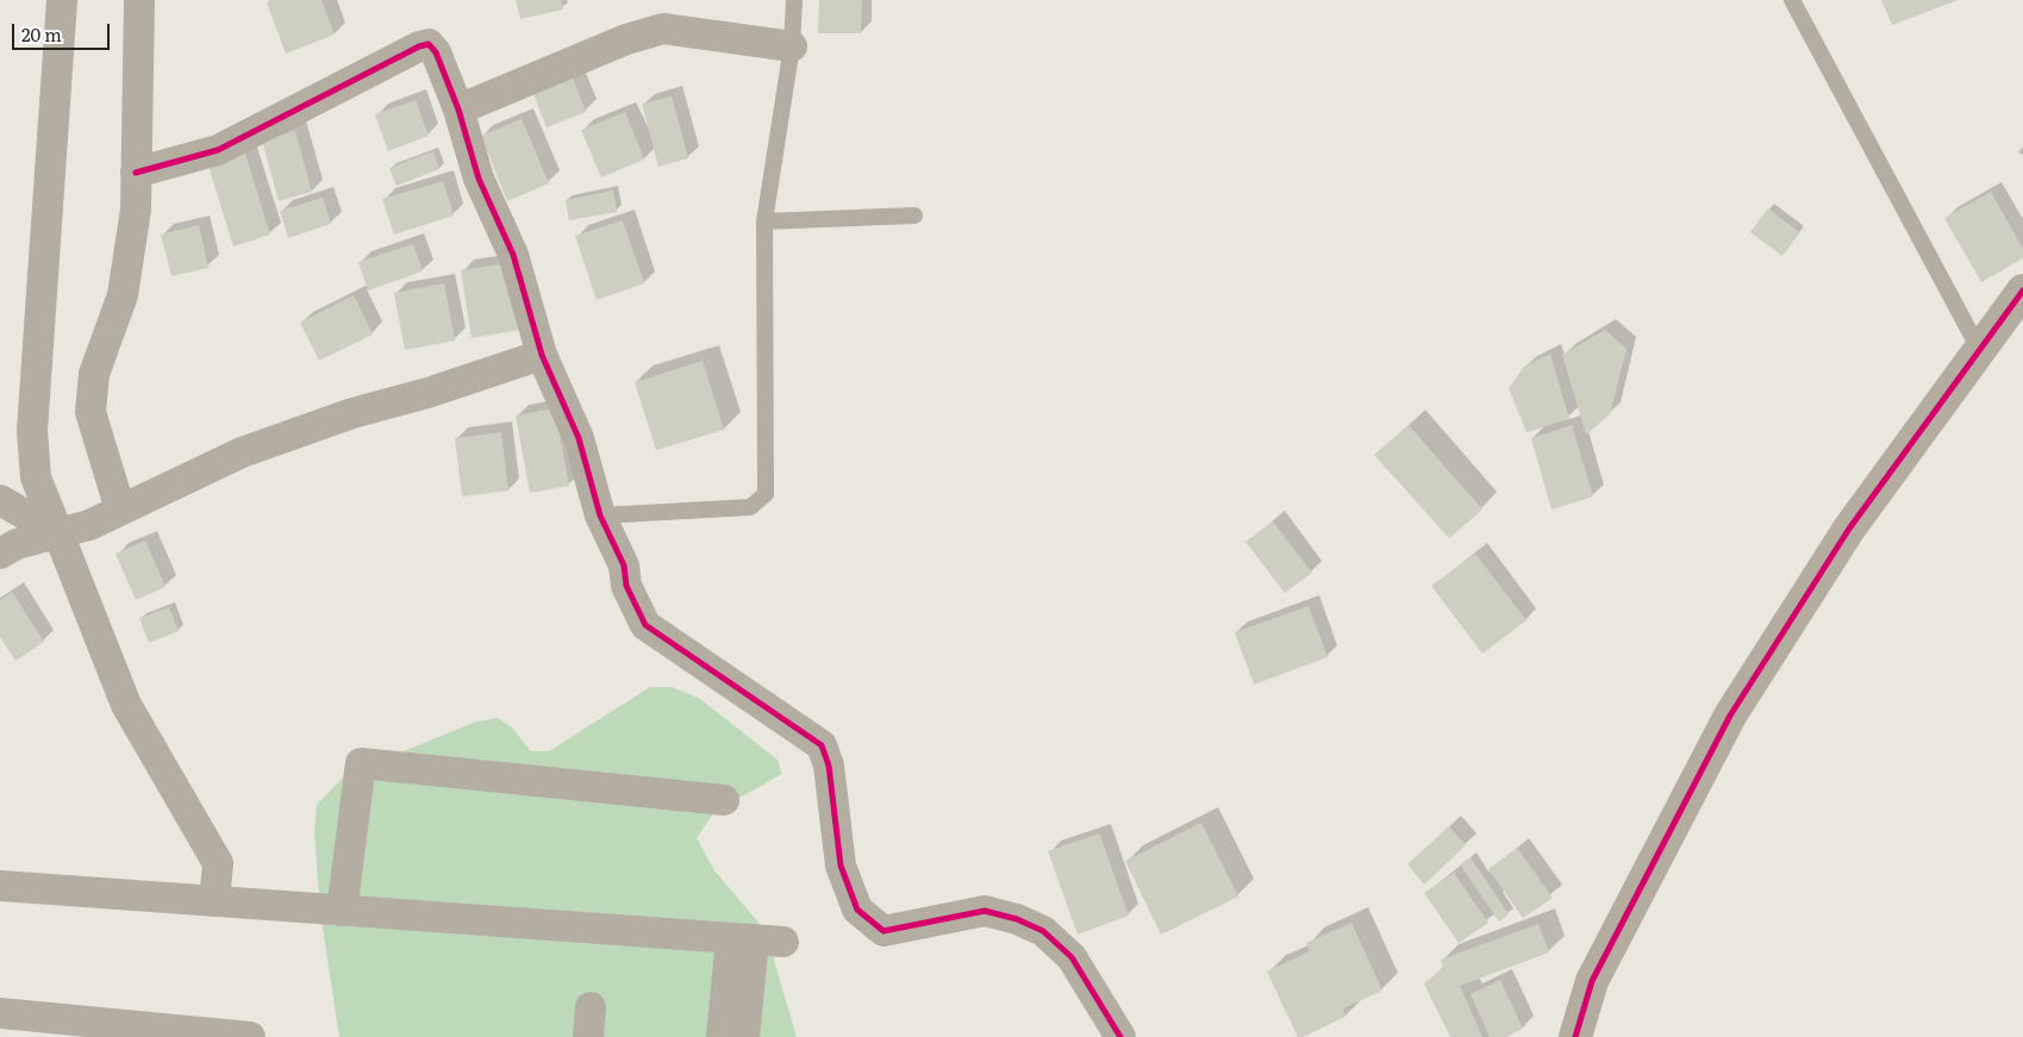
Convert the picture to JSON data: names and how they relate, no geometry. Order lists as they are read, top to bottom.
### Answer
{
  "scale_bar": "20 m"
}
